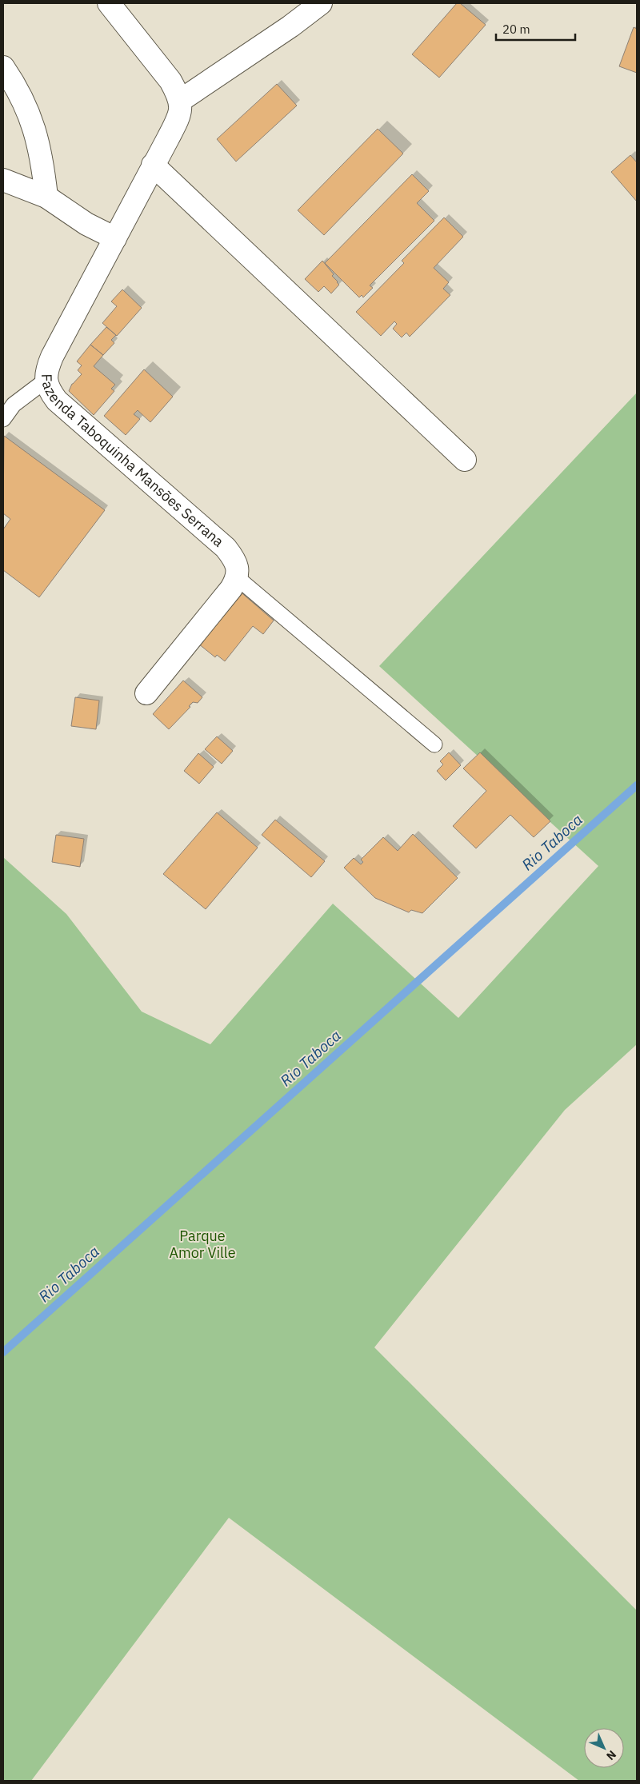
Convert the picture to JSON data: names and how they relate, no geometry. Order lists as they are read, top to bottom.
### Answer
{
  "streets": {
    "street": ["Fazenda Taboquinha Mansões Serrana"]
  },
  "water": ["Rio Taboca"],
  "parks": ["Parque Amor Ville"],
  "scale_bar": "20 m",
  "north": "bottom right"
}
